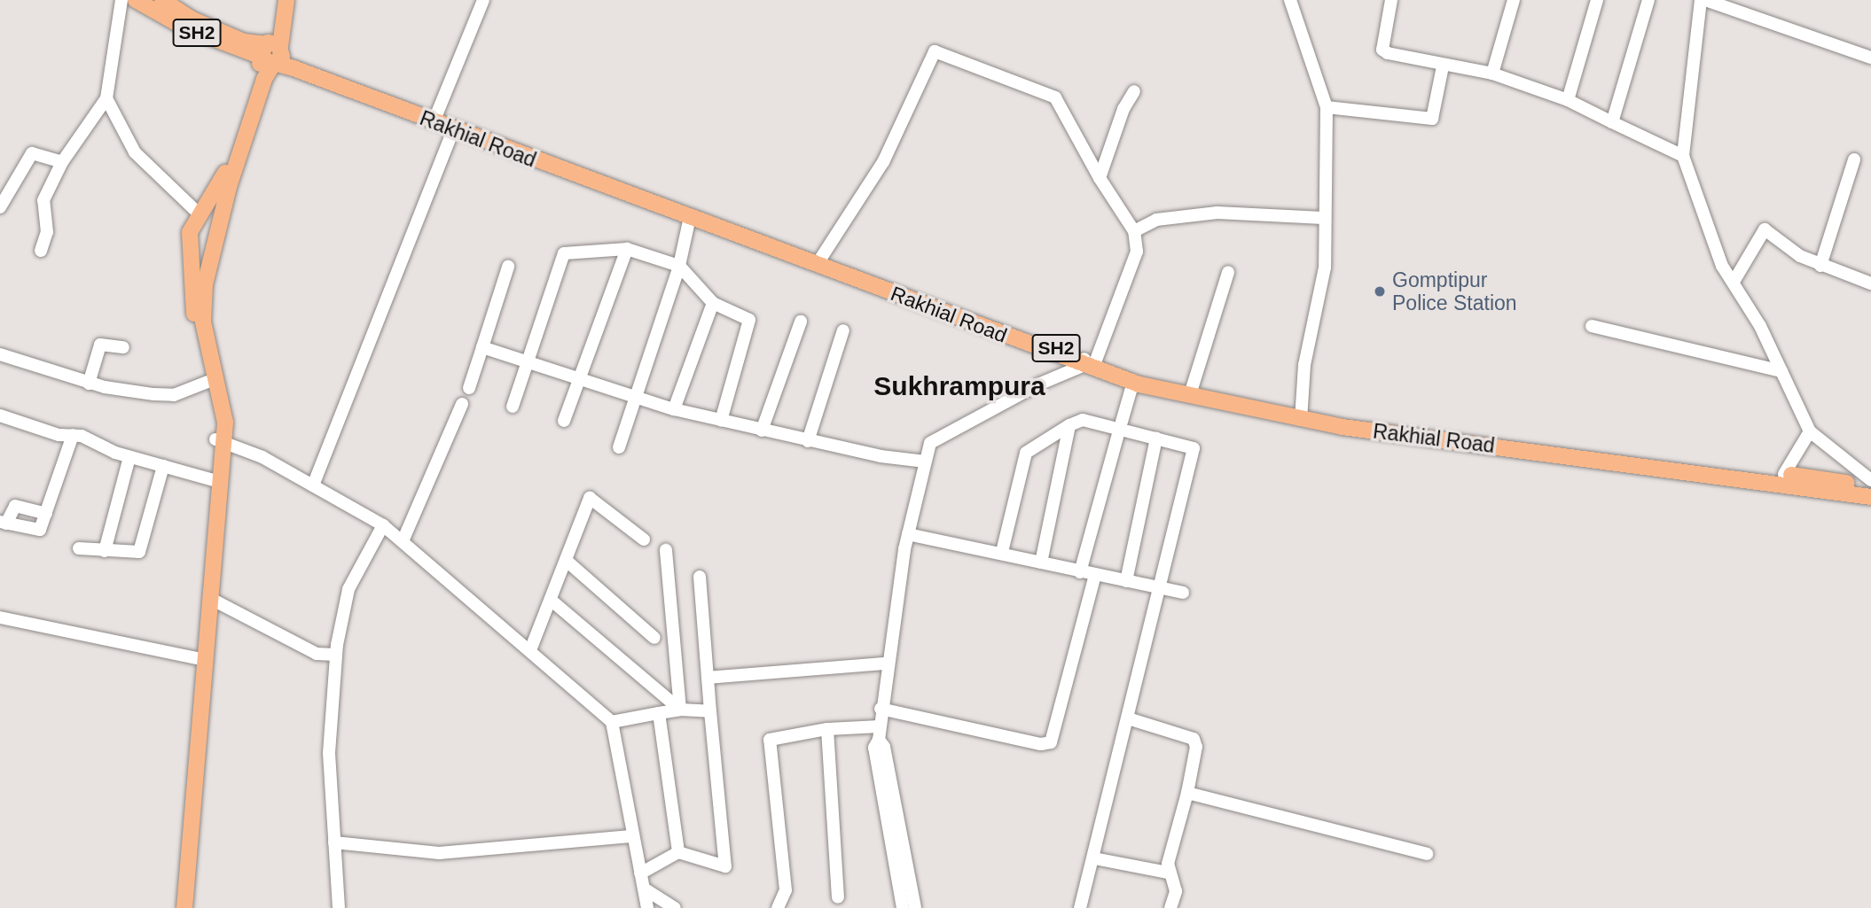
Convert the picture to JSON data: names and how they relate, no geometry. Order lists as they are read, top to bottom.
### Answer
{
  "streets": {
    "main road": ["SH2", "Rakhial Road"]
  },
  "districts": ["Sukhrampura"],
  "places": ["Gomptipur Police Station"]
}
